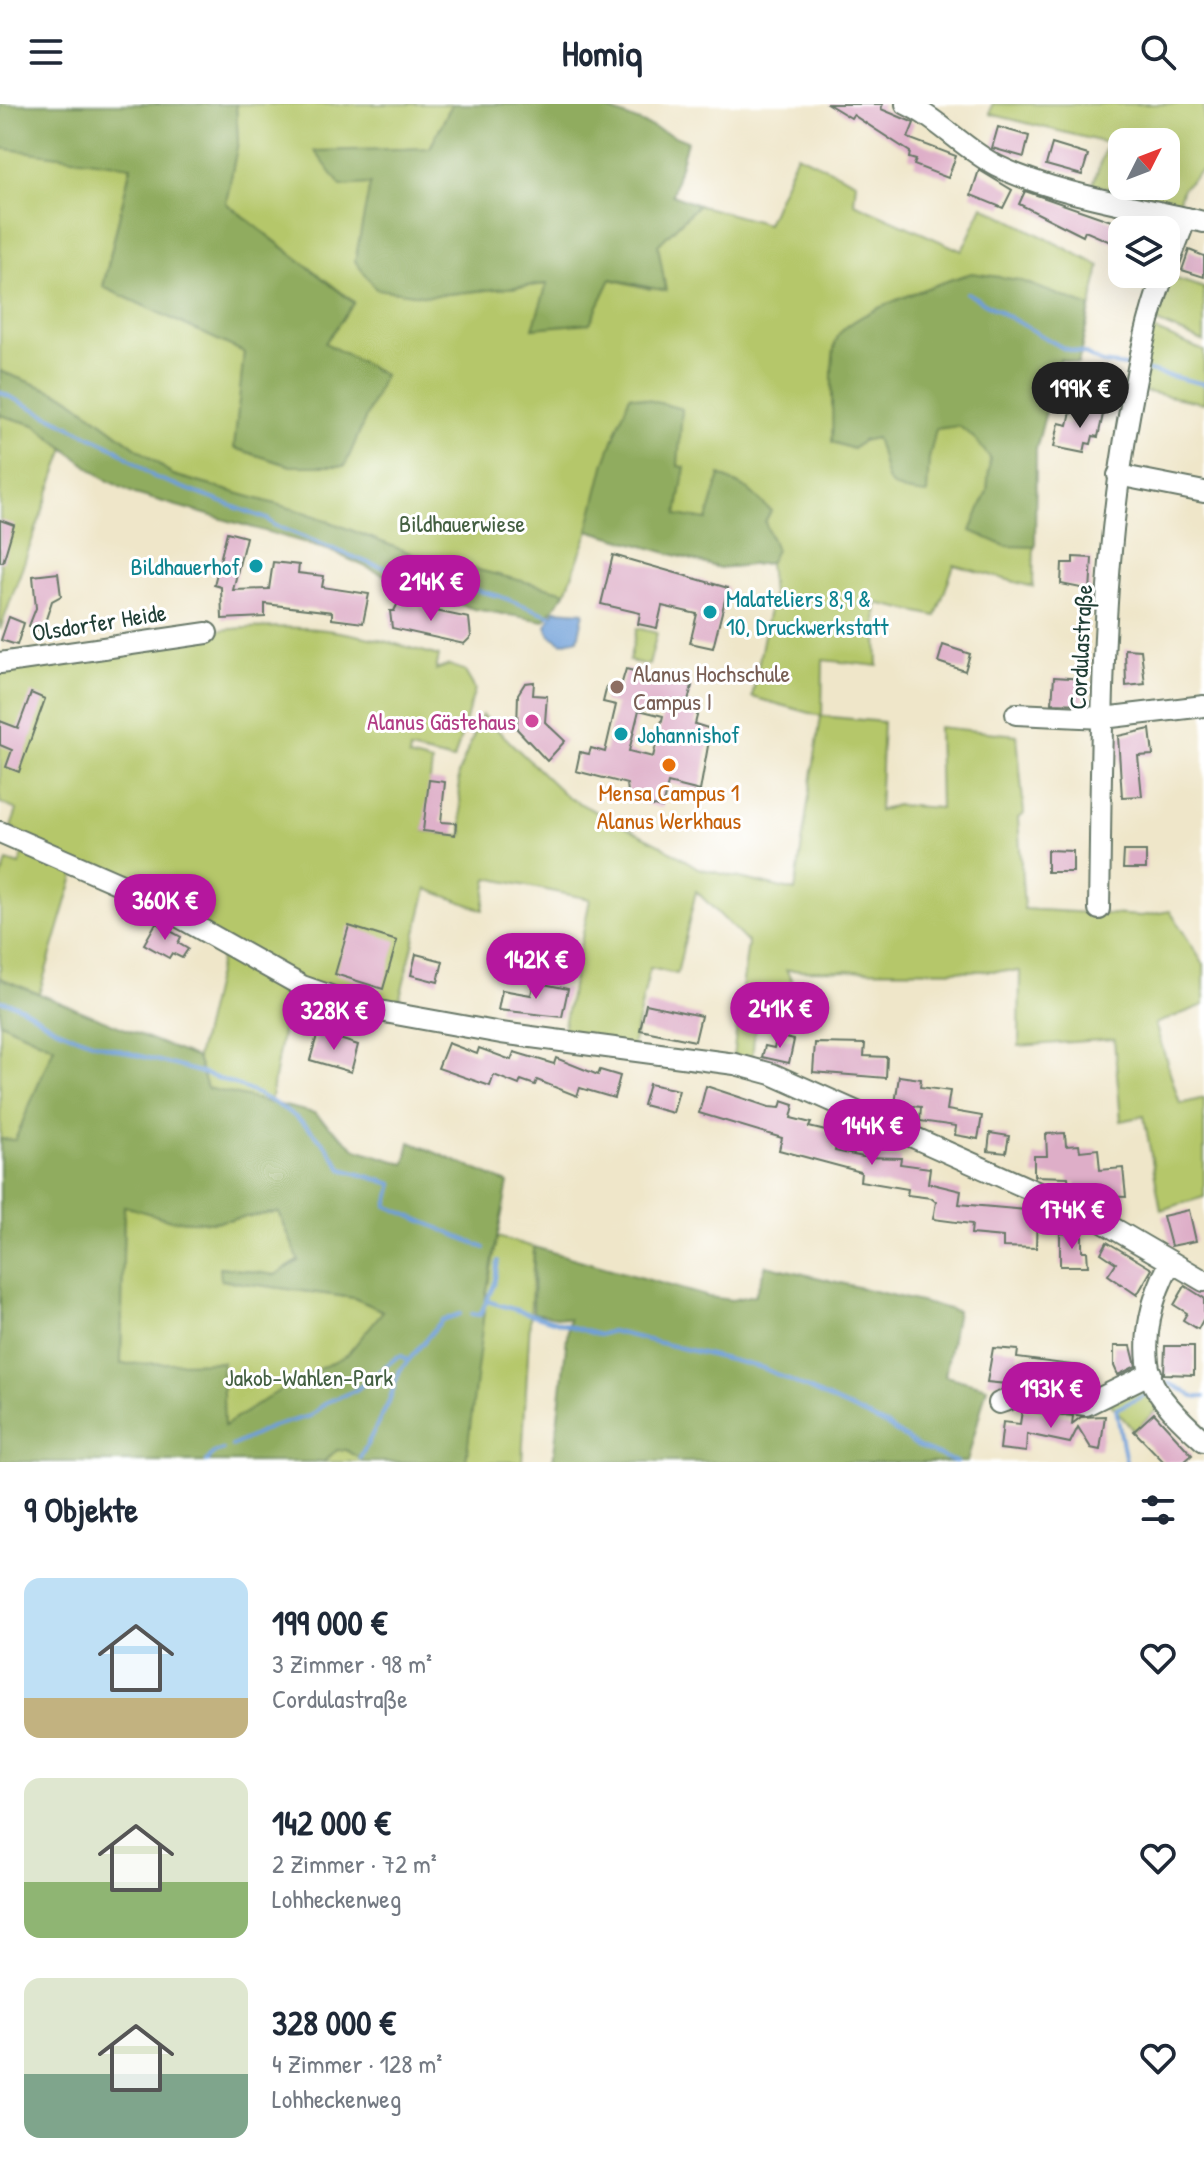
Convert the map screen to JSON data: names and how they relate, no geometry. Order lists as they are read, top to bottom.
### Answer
{
  "streets": {
    "street": ["Olsdorfer Heide", "Cordulastraße"]
  },
  "parks": ["Bildhauerwiese", "Jakob-Wahlen-Park"],
  "places": [
    "Bildhauerhof",
    "Malateliers 8,9 & 10, Druckwerkstatt",
    "Alanus Hochschule Campus I",
    "Alanus Gästehaus",
    "Johannishof",
    "Mensa Campus 1 Alanus Werkhaus"
  ],
  "north": "top right",
  "page": {
    "header": "Homiq",
    "price": [
      "199K €",
      "214K €",
      "360K €",
      "142K €",
      "241K €",
      "328K €",
      "144K €",
      "174K €",
      "193K €"
    ],
    "heading": "9 Objekte",
    "list": [
      {
        "name": "199 000 €",
        "note": "3 Zimmer · 98 m² · Cordulastraße"
      },
      {
        "name": "142 000 €",
        "note": "2 Zimmer · 72 m² · Lohheckenweg"
      },
      {
        "name": "328 000 €",
        "note": "4 Zimmer · 128 m² · Lohheckenweg"
      }
    ]
  }
}
